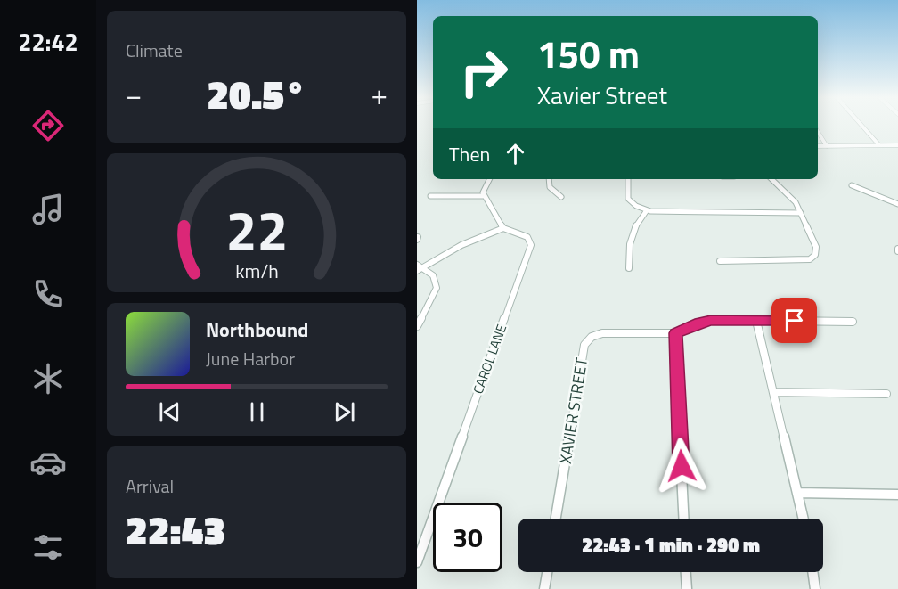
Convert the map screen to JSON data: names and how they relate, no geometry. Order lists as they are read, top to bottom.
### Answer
{
  "streets": {
    "street": ["CAROL LANE", "XAVIER STREET"]
  },
  "page": {
    "tabs": "22:42",
    "tile": [
      "Climate",
      ["Arrival", "22:43"]
    ],
    "turn": ["150 m", "Xavier Street"],
    "heat": ["−", "20.5°", "+"],
    "then": "Then",
    "song": ["Northbound", "June Harbor"],
    "limit": "30",
    "trip": "22:43 · 1 min · 290 m",
    "gauge": ["22", "km/h"]
  }
}
